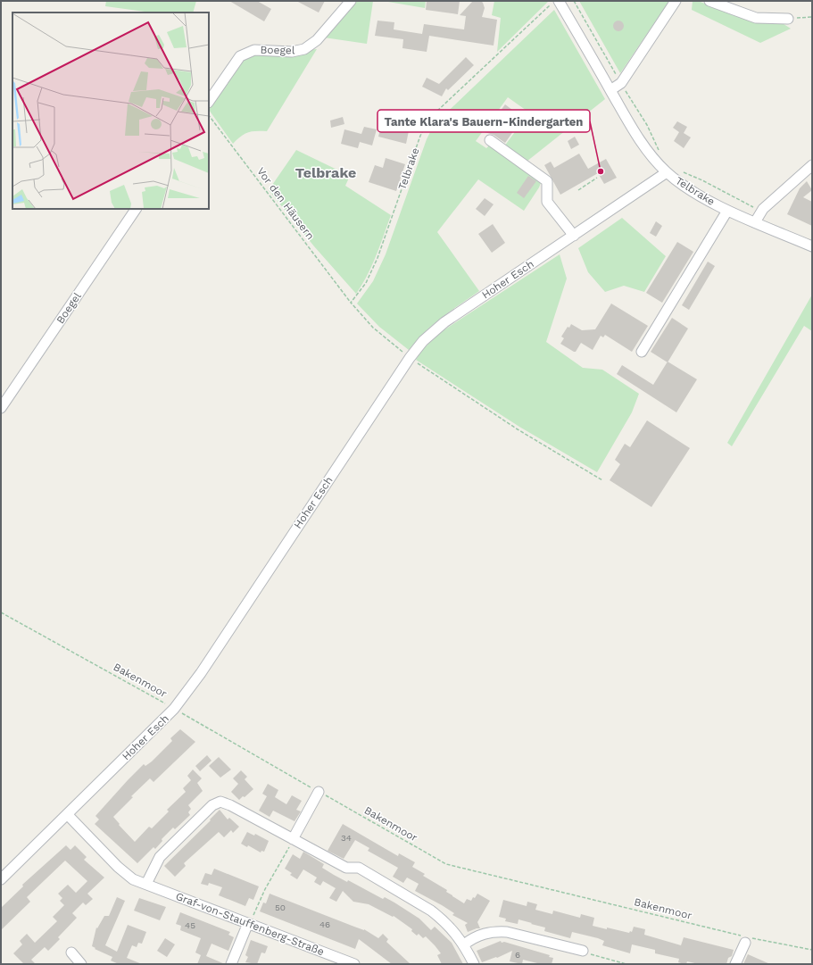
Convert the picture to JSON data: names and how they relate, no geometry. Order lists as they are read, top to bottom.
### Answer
{
  "streets": {
    "street": [
      "Boegel",
      "Telbrake",
      "Hoher Esch",
      "Graf-von-Stauffenberg-Straße"
    ],
    "path": ["Vor den Häusern", "Bakenmoor"]
  },
  "crossings": [
    ["Telbrake", "Vor den Häusern"],
    ["Telbrake", "Hoher Esch"],
    ["Hoher Esch", "Bakenmoor"],
    ["Hoher Esch", "Graf-von-Stauffenberg-Straße"]
  ],
  "districts": ["Telbrake"],
  "places": ["Tante Klara's Bauern-Kindergarten"],
  "house_numbers": [
    "34",
    "50",
    "46",
    "45",
    "6"
  ]
}
